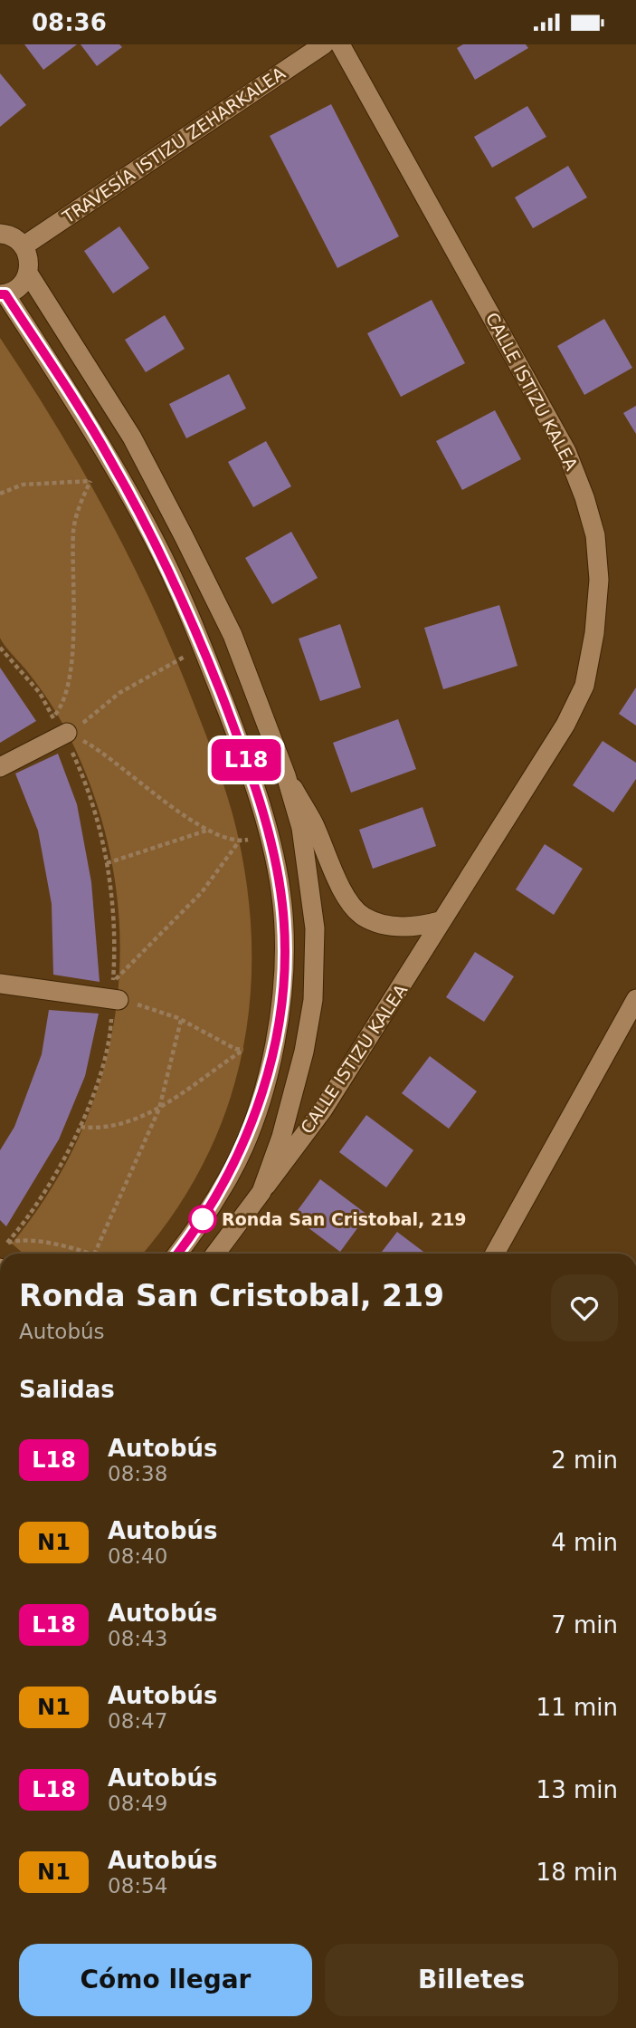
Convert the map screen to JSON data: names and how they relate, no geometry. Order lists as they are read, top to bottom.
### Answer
{
  "streets": {
    "street": ["TRAVESÍA ISTIZU ZEHARKALEA", "CALLE ISTIZU KALEA"]
  },
  "places": ["Ronda San Cristobal, 219"],
  "lines": ["bus line L18"],
  "page": {
    "status": "08:36",
    "on_map": "L18",
    "heading": [
      ["Ronda San Cristobal, 219", "Autobús"],
      "Salidas"
    ],
    "list": [
      {
        "mark": "L18",
        "name": "Autobús",
        "note": "08:38",
        "value": "2 min"
      },
      {
        "mark": "N1",
        "name": "Autobús",
        "note": "08:40",
        "value": "4 min"
      },
      {
        "mark": "L18",
        "name": "Autobús",
        "note": "08:43",
        "value": "7 min"
      },
      {
        "mark": "N1",
        "name": "Autobús",
        "note": "08:47",
        "value": "11 min"
      },
      {
        "mark": "L18",
        "name": "Autobús",
        "note": "08:49",
        "value": "13 min"
      },
      {
        "mark": "N1",
        "name": "Autobús",
        "note": "08:54",
        "value": "18 min"
      }
    ],
    "buttons": ["Cómo llegar", "Billetes"]
  }
}
